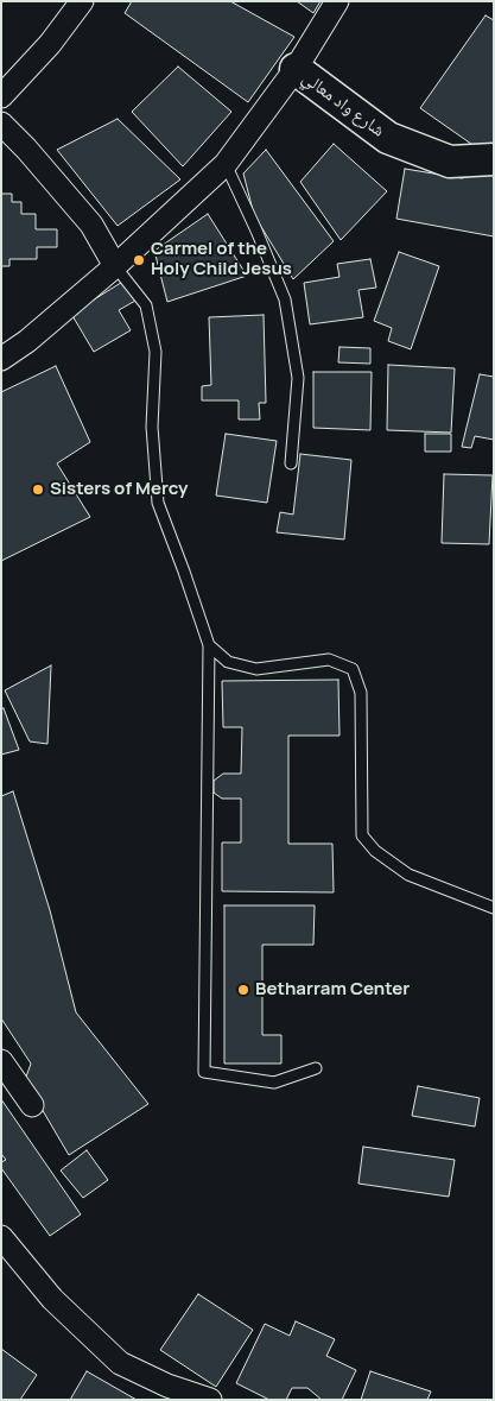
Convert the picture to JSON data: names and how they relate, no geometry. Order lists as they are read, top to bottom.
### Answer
{
  "streets": {
    "street": ["شارع واد معالي"]
  },
  "places": ["Carmel of the Holy Child Jesus", "Sisters of Mercy", "Betharram Center"]
}
